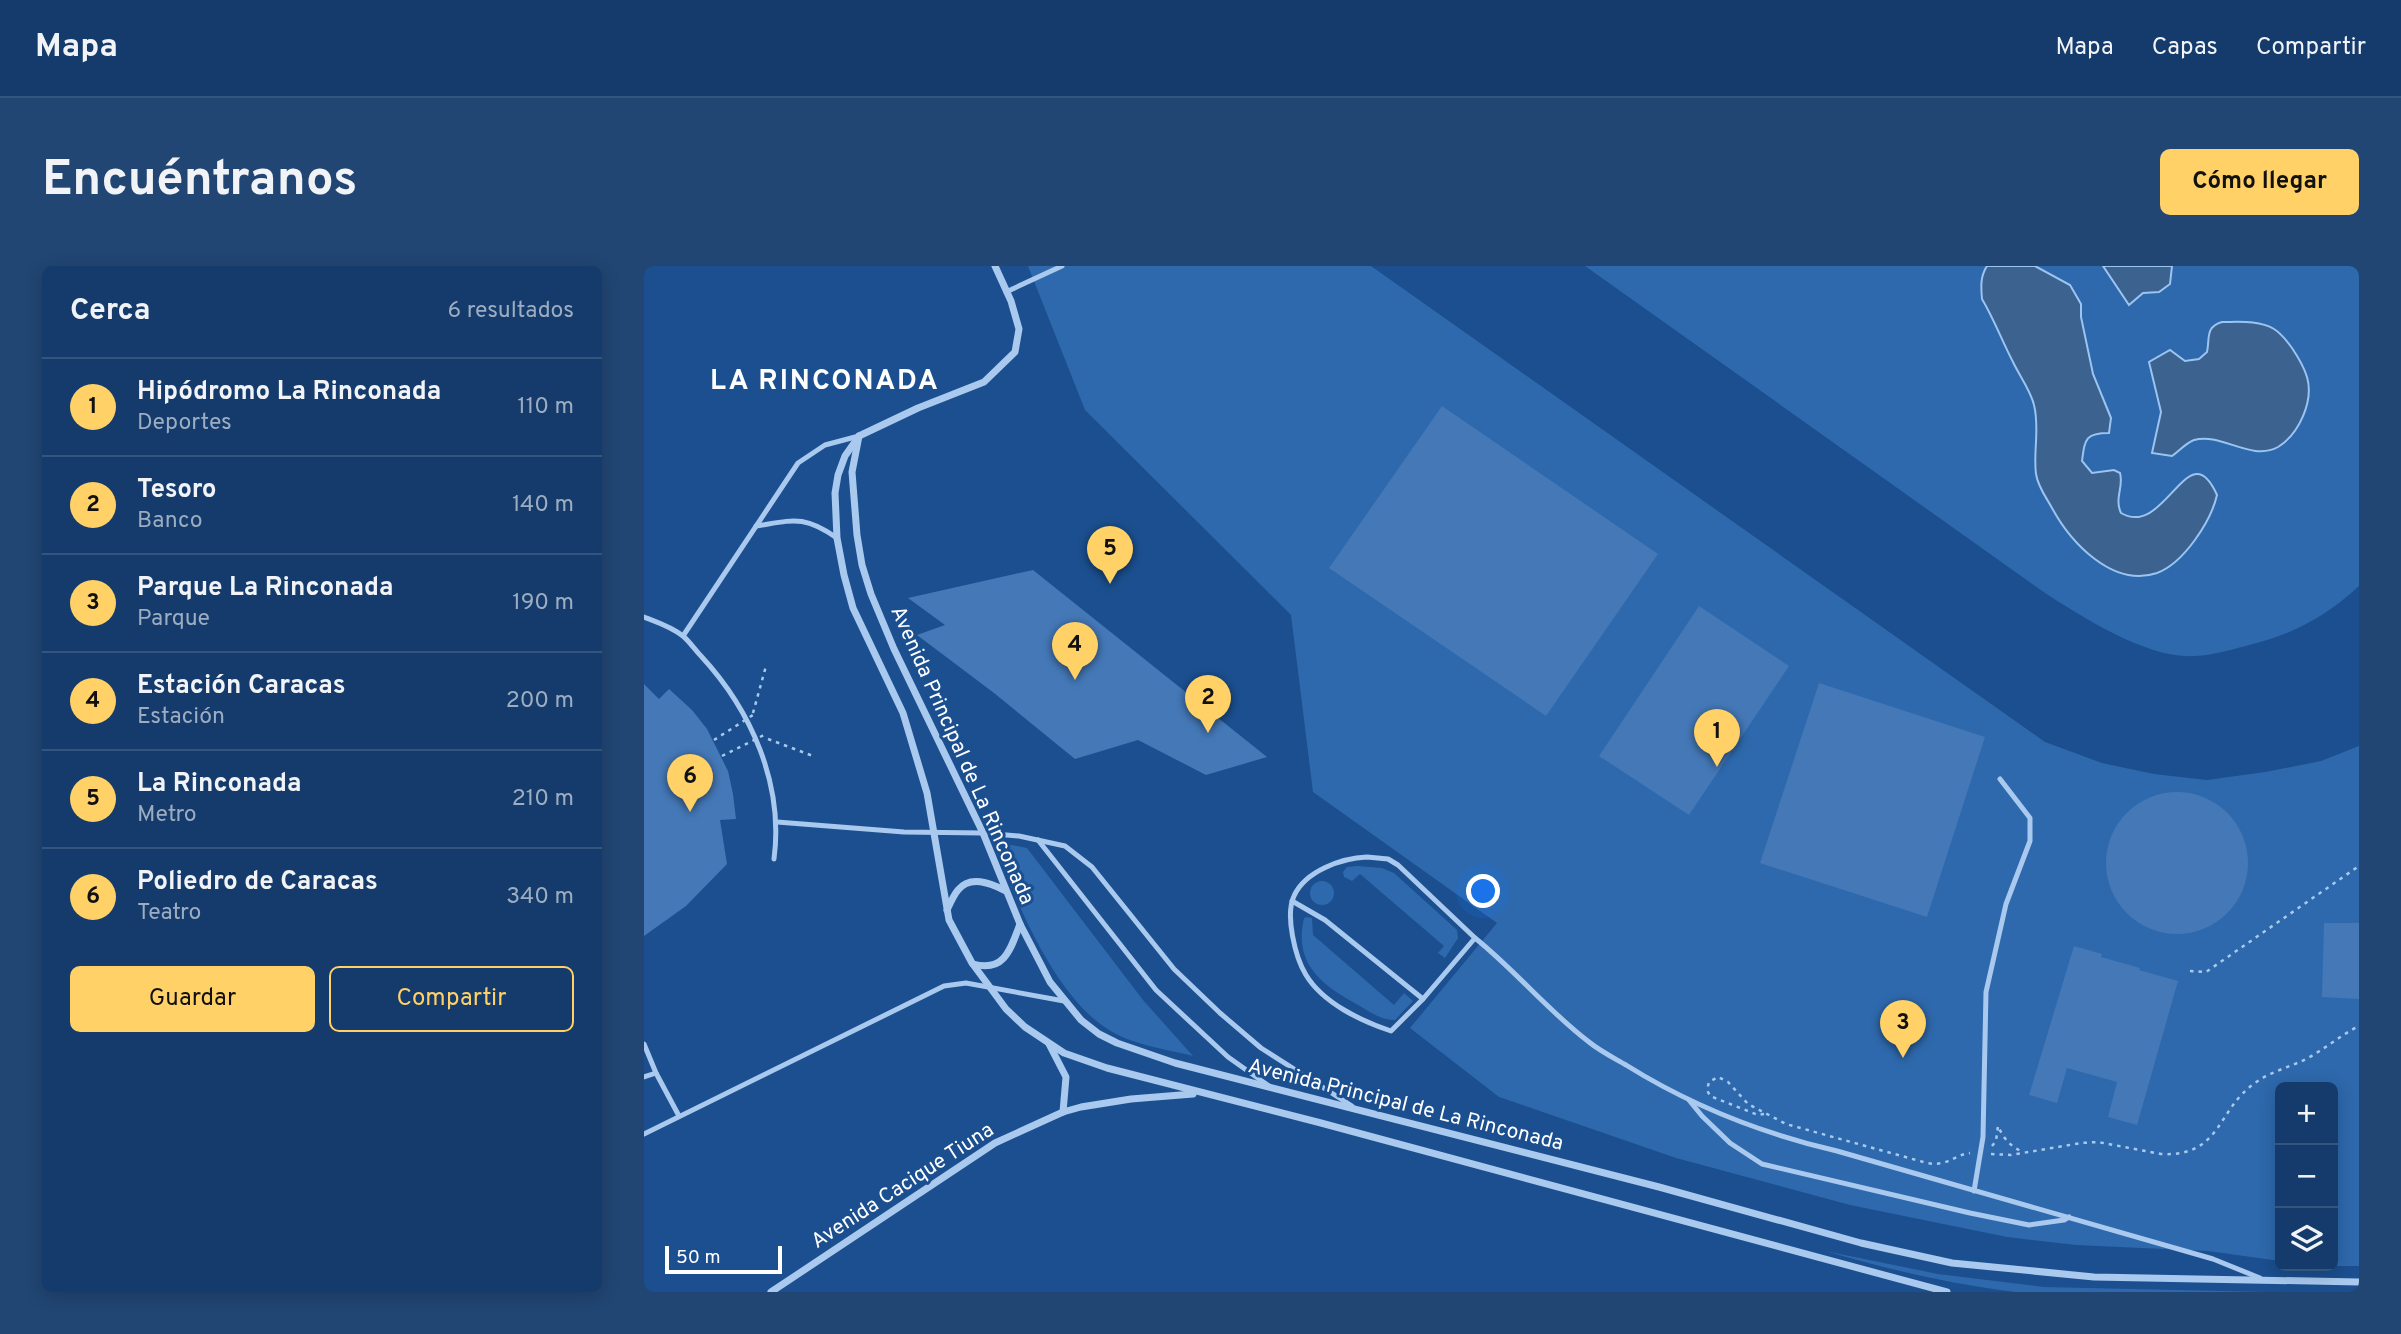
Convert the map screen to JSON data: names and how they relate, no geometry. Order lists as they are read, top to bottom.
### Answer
{
  "streets": {
    "street": ["Avenida Principal de La Rinconada", "Avenida Cacique Tiuna"]
  },
  "crossings": [
    ["Avenida Principal de La Rinconada", "Avenida Cacique Tiuna"]
  ],
  "districts": ["LA RINCONADA"],
  "scale_bar": "50 m",
  "page": {
    "header": "Mapa",
    "nav": ["Mapa", "Capas", "Compartir"],
    "buttons": [
      "Cómo llegar",
      ["Guardar", "Compartir"]
    ],
    "title": "Encuéntranos",
    "heading": ["Cerca", "6 resultados"],
    "list": [
      {
        "mark": "1",
        "name": "Hipódromo La Rinconada",
        "note": "Deportes",
        "value": "110 m"
      },
      {
        "mark": "2",
        "name": "Tesoro",
        "note": "Banco",
        "value": "140 m"
      },
      {
        "mark": "3",
        "name": "Parque La Rinconada",
        "note": "Parque",
        "value": "190 m"
      },
      {
        "mark": "4",
        "name": "Estación Caracas",
        "note": "Estación",
        "value": "200 m"
      },
      {
        "mark": "5",
        "name": "La Rinconada",
        "note": "Metro",
        "value": "210 m"
      },
      {
        "mark": "6",
        "name": "Poliedro de Caracas",
        "note": "Teatro",
        "value": "340 m"
      }
    ],
    "pins": [
      "5",
      "4",
      "2",
      "1",
      "6",
      "3"
    ],
    "map_buttons": ["+", "−"],
    "scale": "50 m"
  }
}
